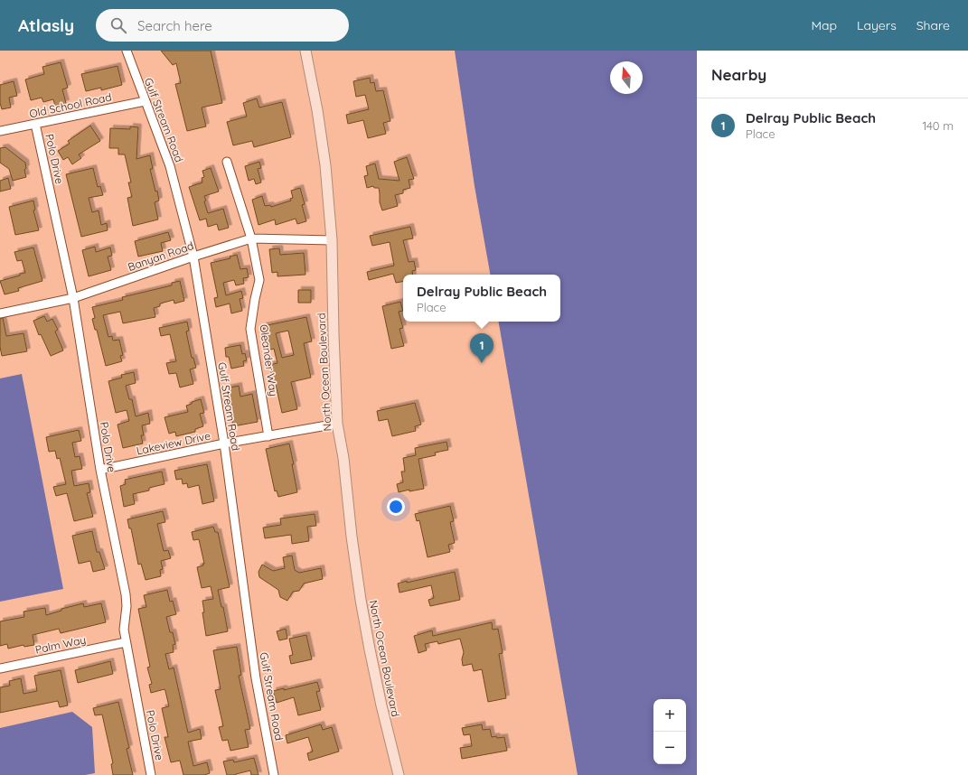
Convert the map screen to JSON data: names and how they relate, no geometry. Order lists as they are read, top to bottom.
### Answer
{
  "streets": {
    "main road": ["North Ocean Boulevard"],
    "street": [
      "Old School Road",
      "Gulf Stream Road",
      "Polo Drive",
      "Banyan Road",
      "Oleander Way",
      "Lakeview Drive",
      "Palm Way"
    ]
  },
  "crossings": [
    ["Old School Road", "Gulf Stream Road"],
    ["Old School Road", "Polo Drive"],
    ["Gulf Stream Road", "Banyan Road"],
    ["Gulf Stream Road", "Lakeview Drive"],
    ["Polo Drive", "Banyan Road"],
    ["Polo Drive", "Lakeview Drive"],
    ["Polo Drive", "Palm Way"],
    ["Banyan Road", "Oleander Way"],
    ["Banyan Road", "North Ocean Boulevard"],
    ["Oleander Way", "Lakeview Drive"],
    ["North Ocean Boulevard", "Lakeview Drive"]
  ],
  "north": "top",
  "page": {
    "header": "Atlasly",
    "search": "Search here",
    "nav": ["Map", "Layers", "Share"],
    "heading": "Nearby",
    "list": [
      {
        "mark": "1",
        "name": "Delray Public Beach",
        "note": "Place",
        "value": "140 m"
      }
    ],
    "popup": ["Delray Public Beach", "Place"],
    "pins": "1",
    "map_buttons": ["+", "−"]
  }
}
